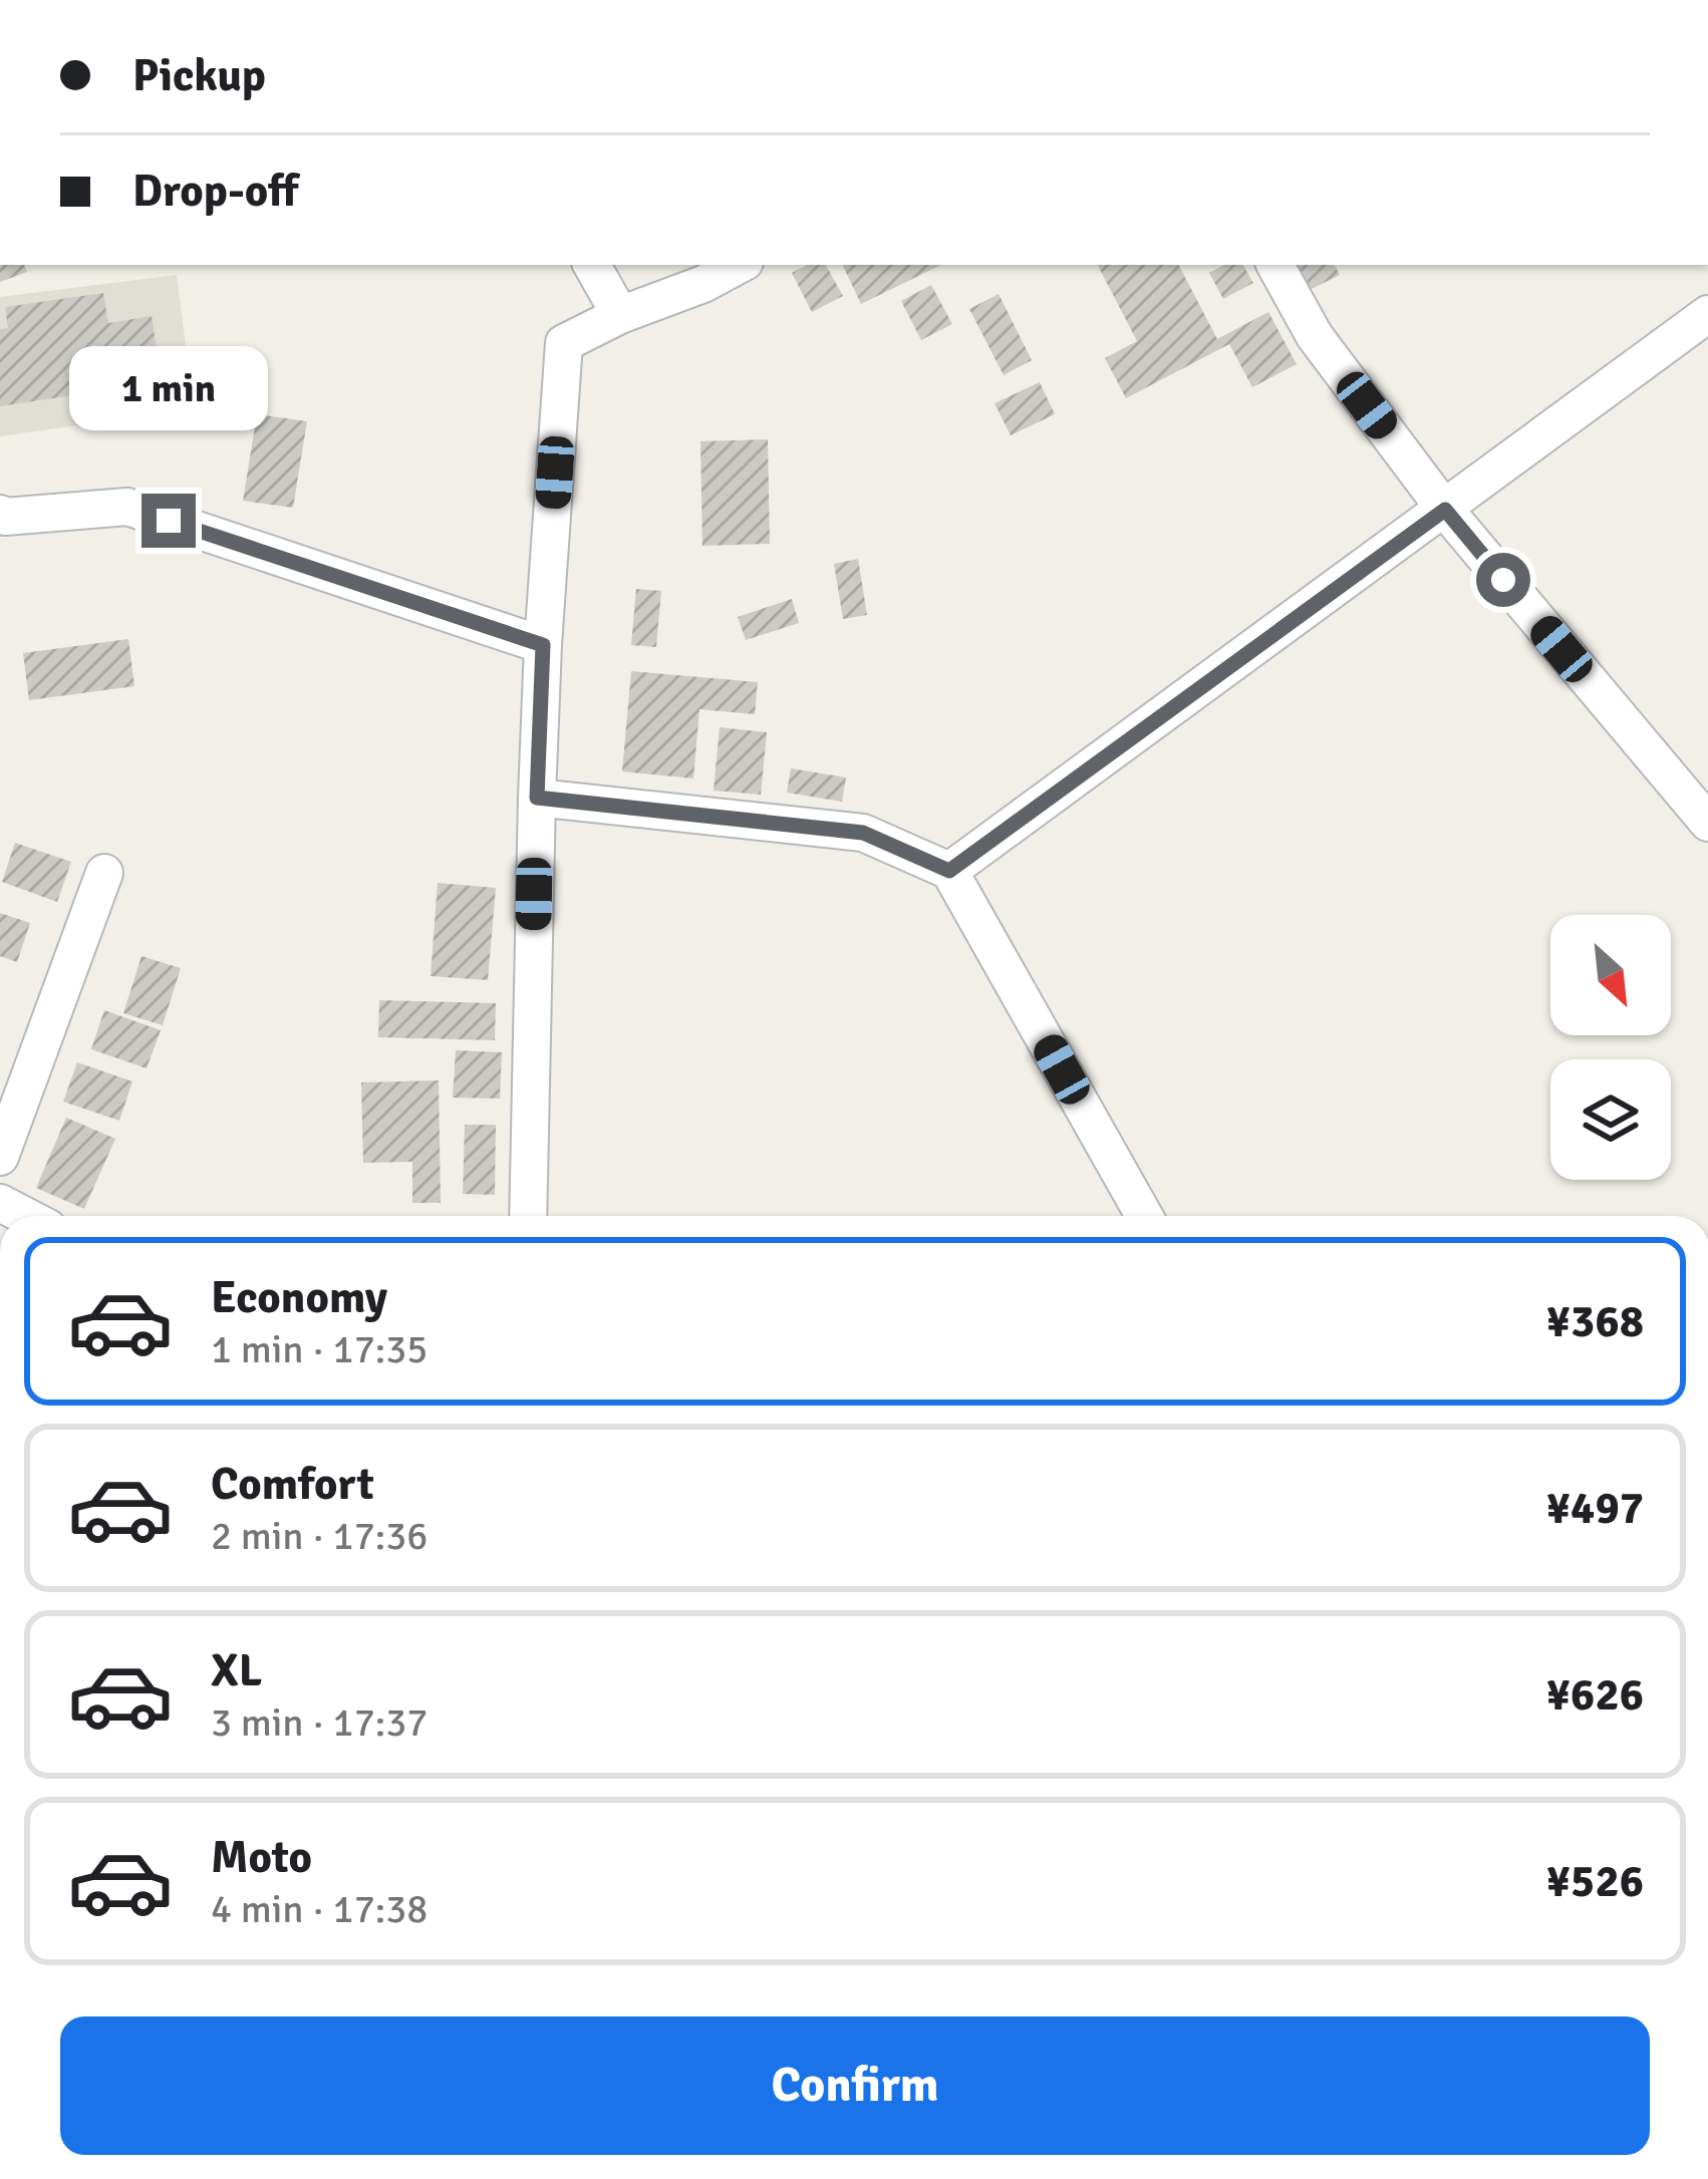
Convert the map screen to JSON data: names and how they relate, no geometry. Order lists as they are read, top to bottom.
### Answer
{
  "north": "bottom right",
  "page": {
    "banner": ["Pickup", "Drop-off"],
    "bubble": "1 min",
    "list": [
      {
        "name": "Economy",
        "note": "1 min · 17:35",
        "value": "¥368"
      },
      {
        "name": "Comfort",
        "note": "2 min · 17:36",
        "value": "¥497"
      },
      {
        "name": "XL",
        "note": "3 min · 17:37",
        "value": "¥626"
      },
      {
        "name": "Moto",
        "note": "4 min · 17:38",
        "value": "¥526"
      }
    ],
    "buttons": "Confirm"
  }
}
